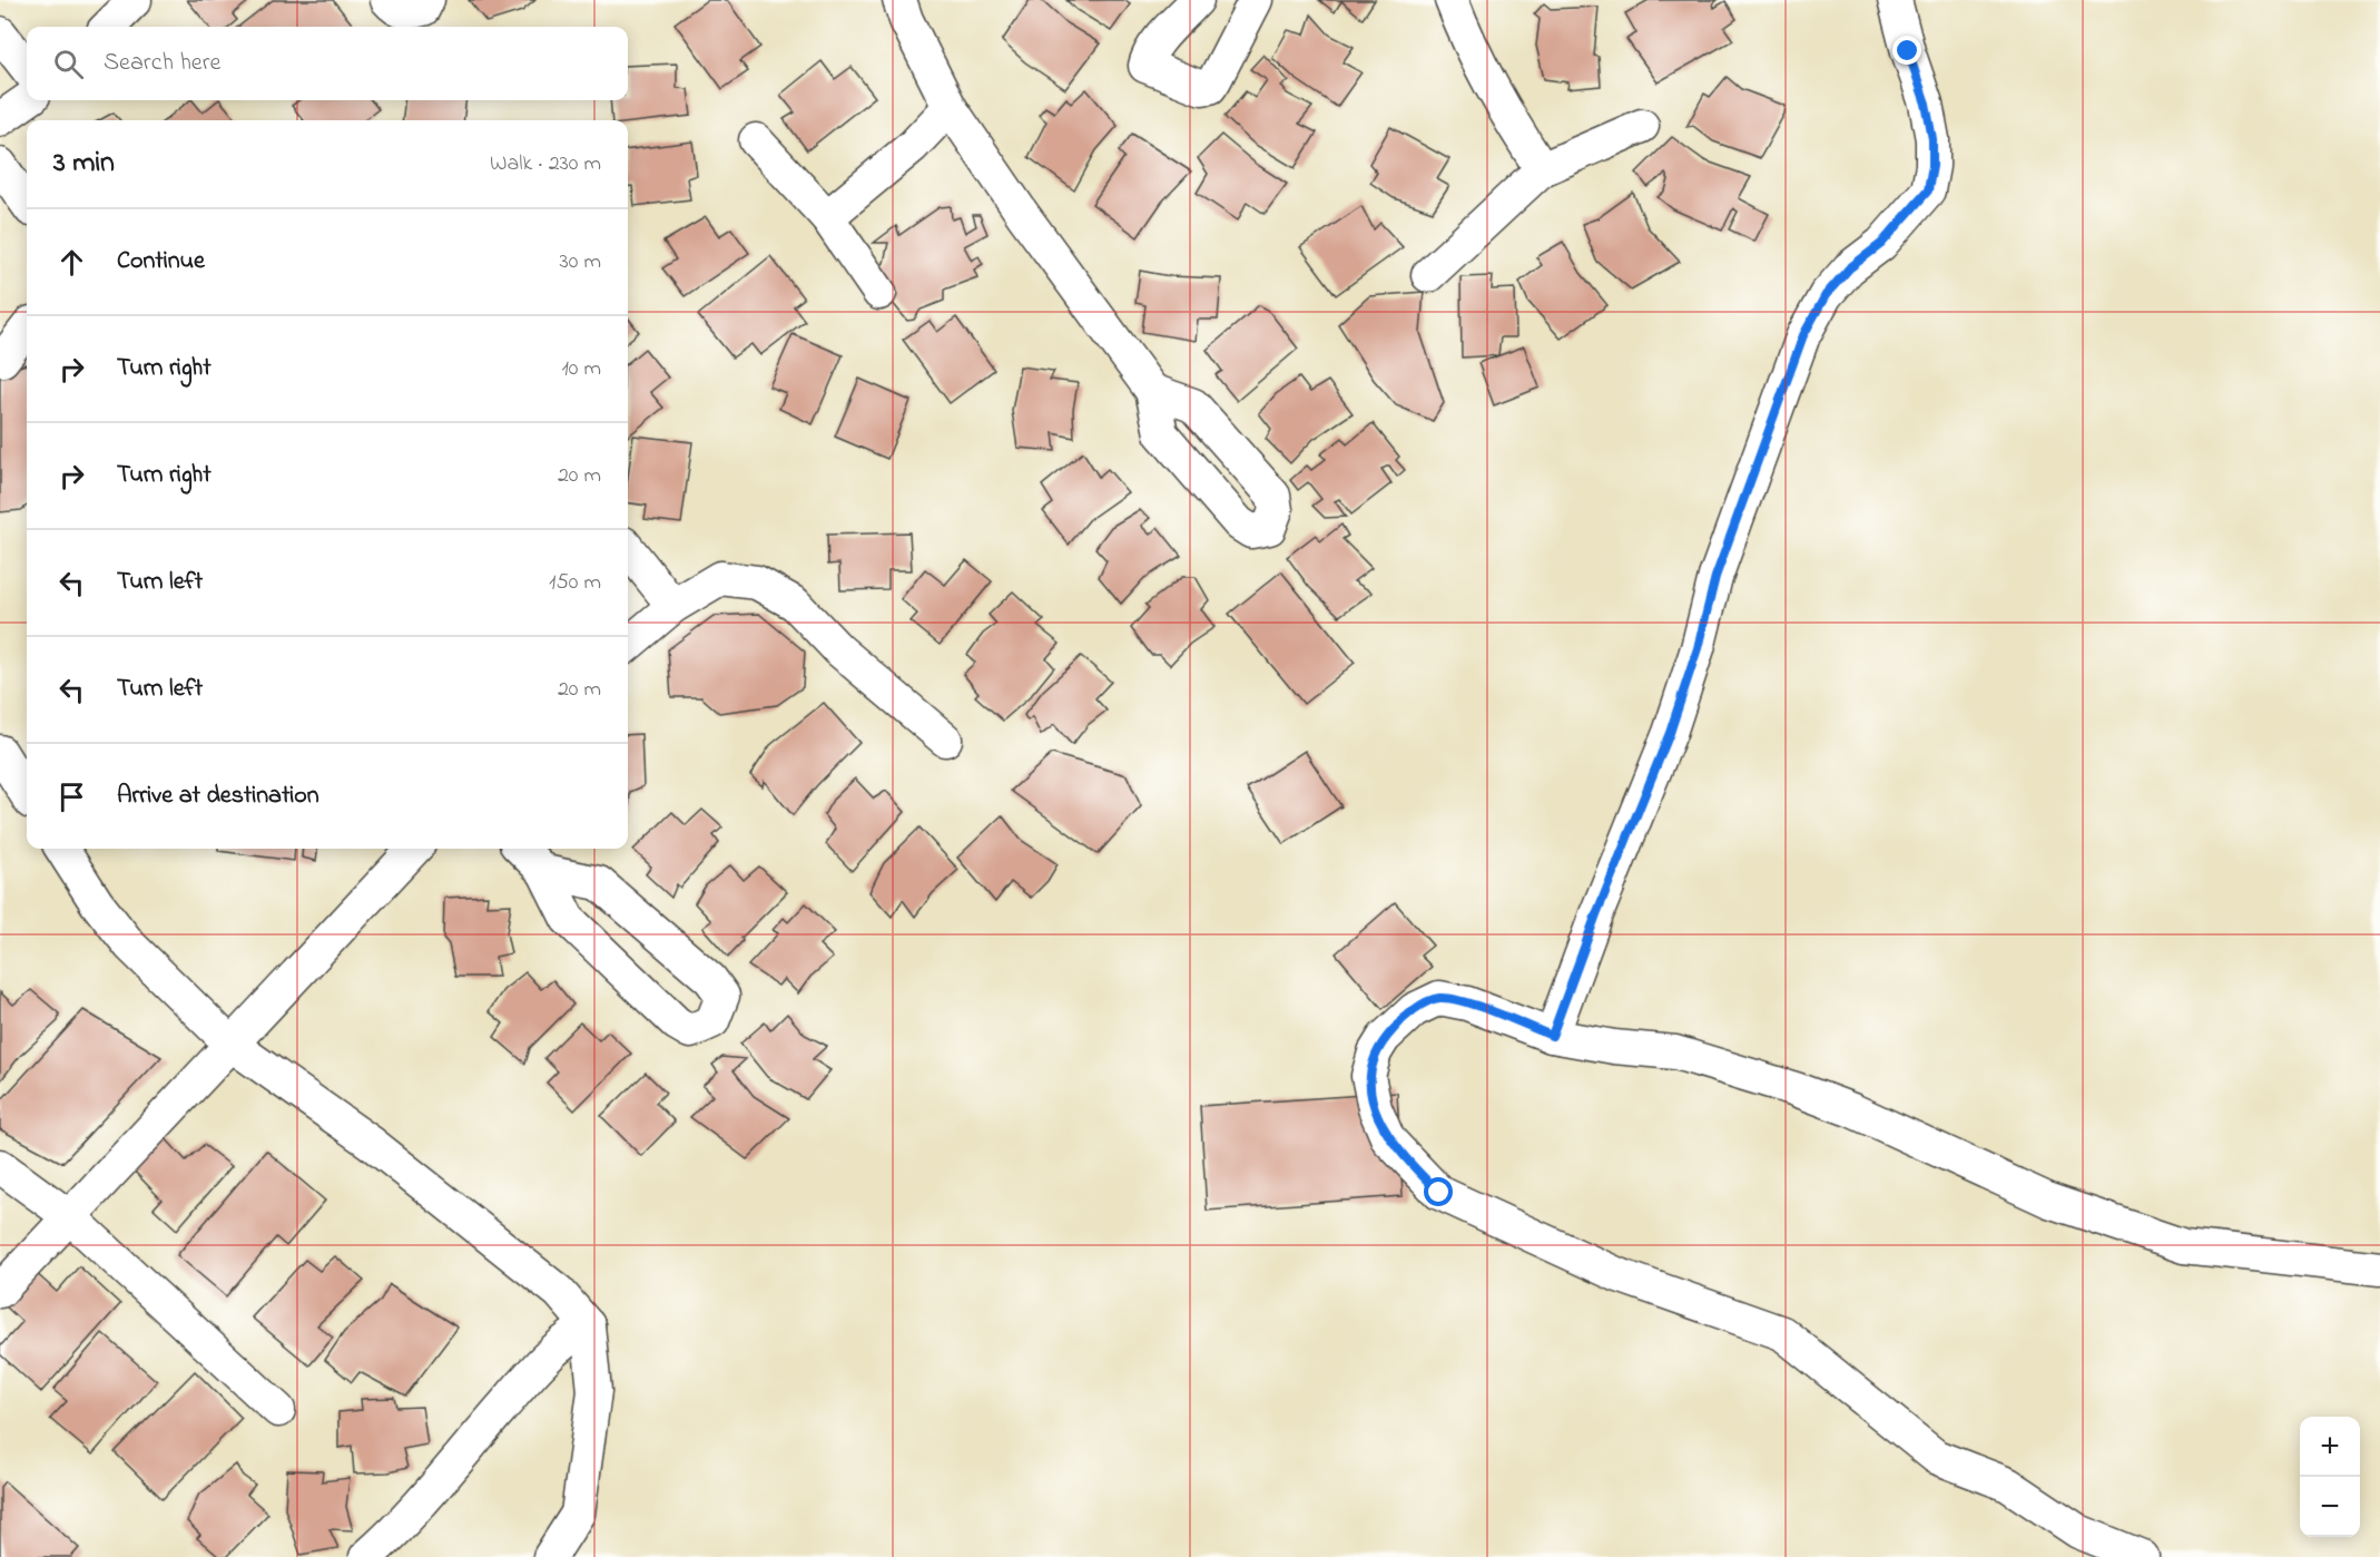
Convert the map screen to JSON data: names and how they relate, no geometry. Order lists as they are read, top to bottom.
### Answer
{
  "page": {
    "search": "Search here",
    "heading": ["3 min", "Walk · 230 m"],
    "list": [
      ["Continue", "30 m"],
      ["Turn right", "10 m"],
      ["Turn right", "20 m"],
      ["Turn left", "150 m"],
      ["Turn left", "20 m"],
      "Arrive at destination"
    ],
    "map_buttons": ["+", "−"]
  }
}
